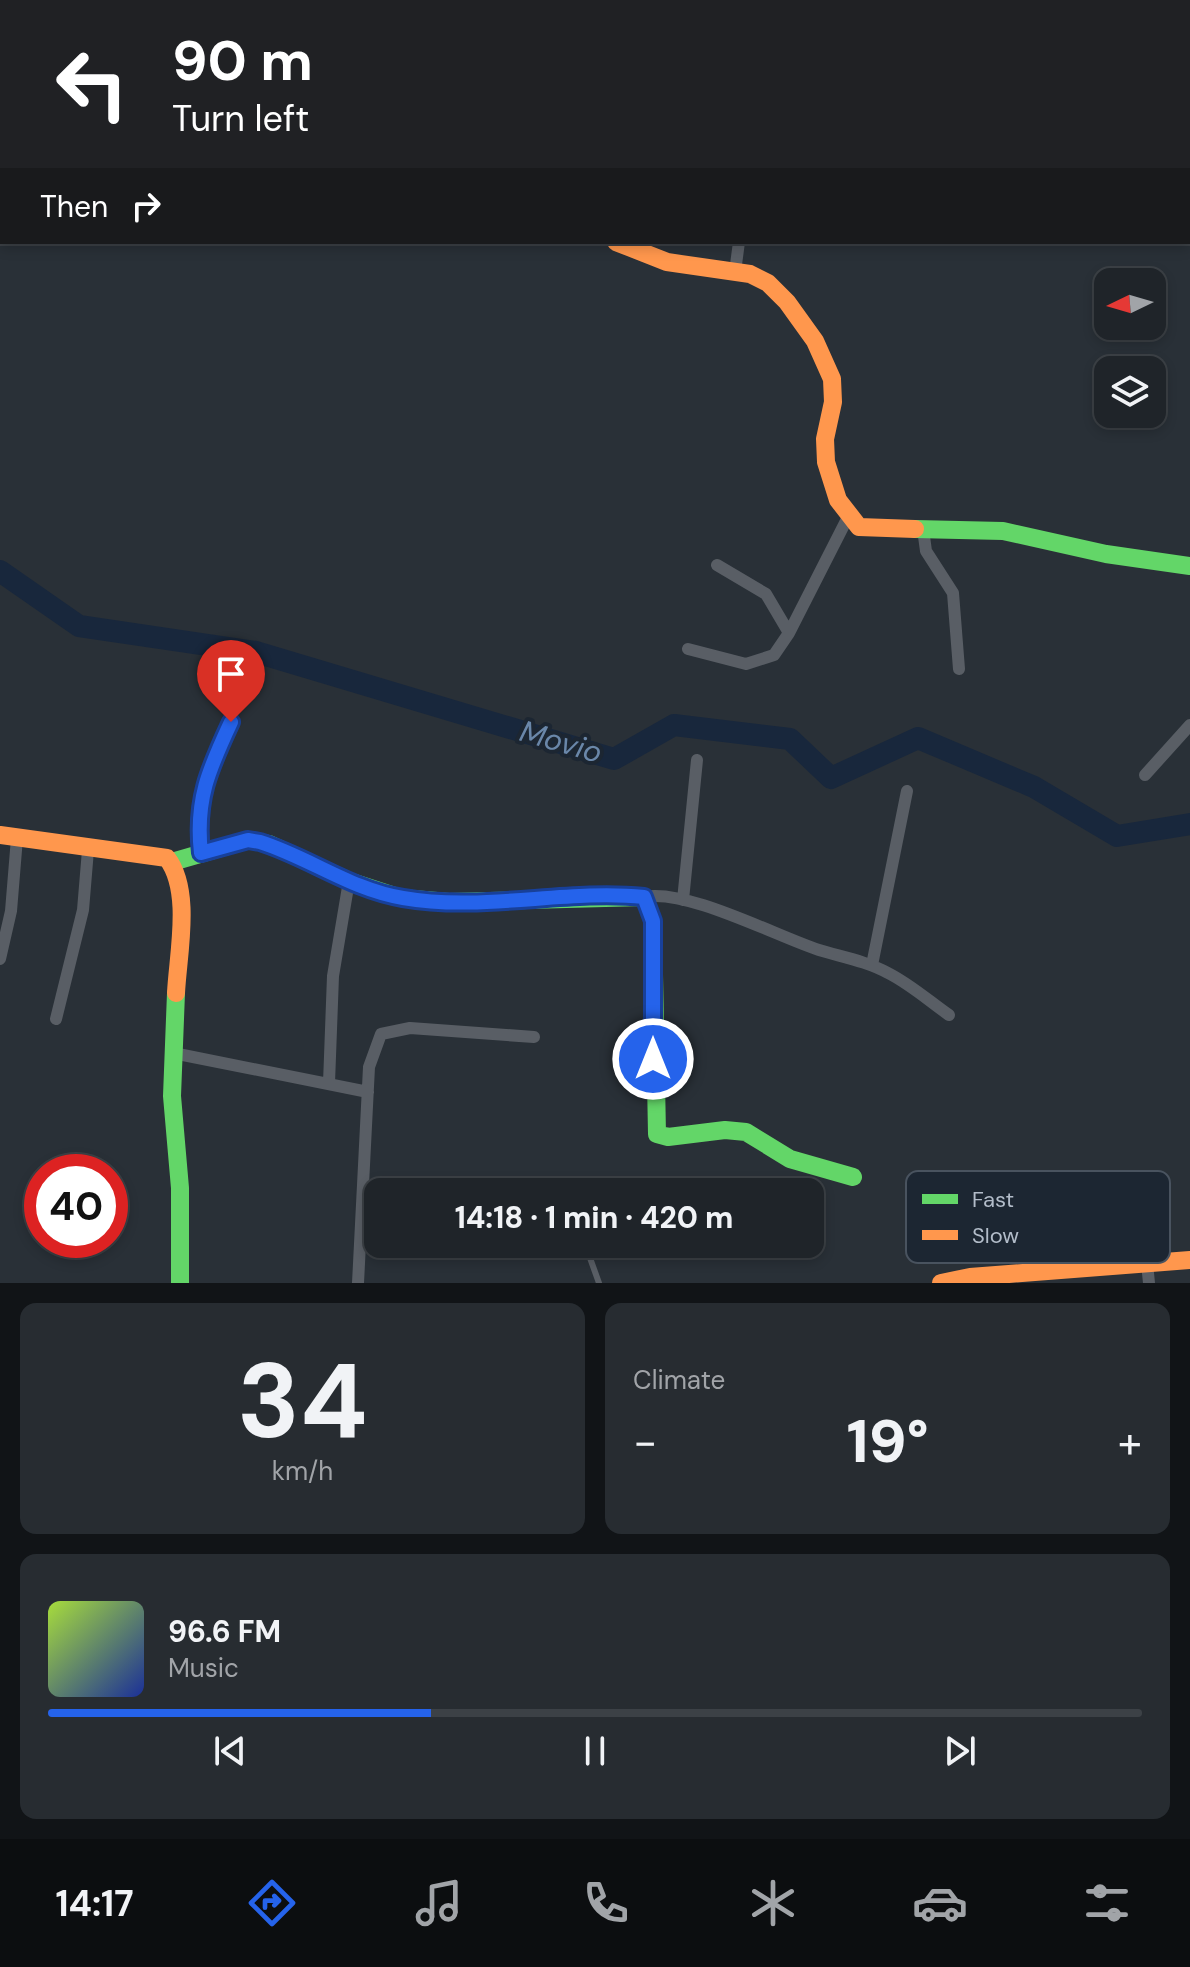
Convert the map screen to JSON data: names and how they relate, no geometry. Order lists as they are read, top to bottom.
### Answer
{
  "water": ["Movio"],
  "legend": ["Fast", "Slow"],
  "north": "left",
  "page": {
    "turn": ["90 m", "Turn left"],
    "then": "Then",
    "limit": "40",
    "trip": "14:18 · 1 min · 420 m",
    "tile": [
      ["34", "km/h"],
      "Climate"
    ],
    "heat": ["−", "19°", "+"],
    "song": ["96.6 FM", "Music"],
    "tabs": "14:17"
  }
}
